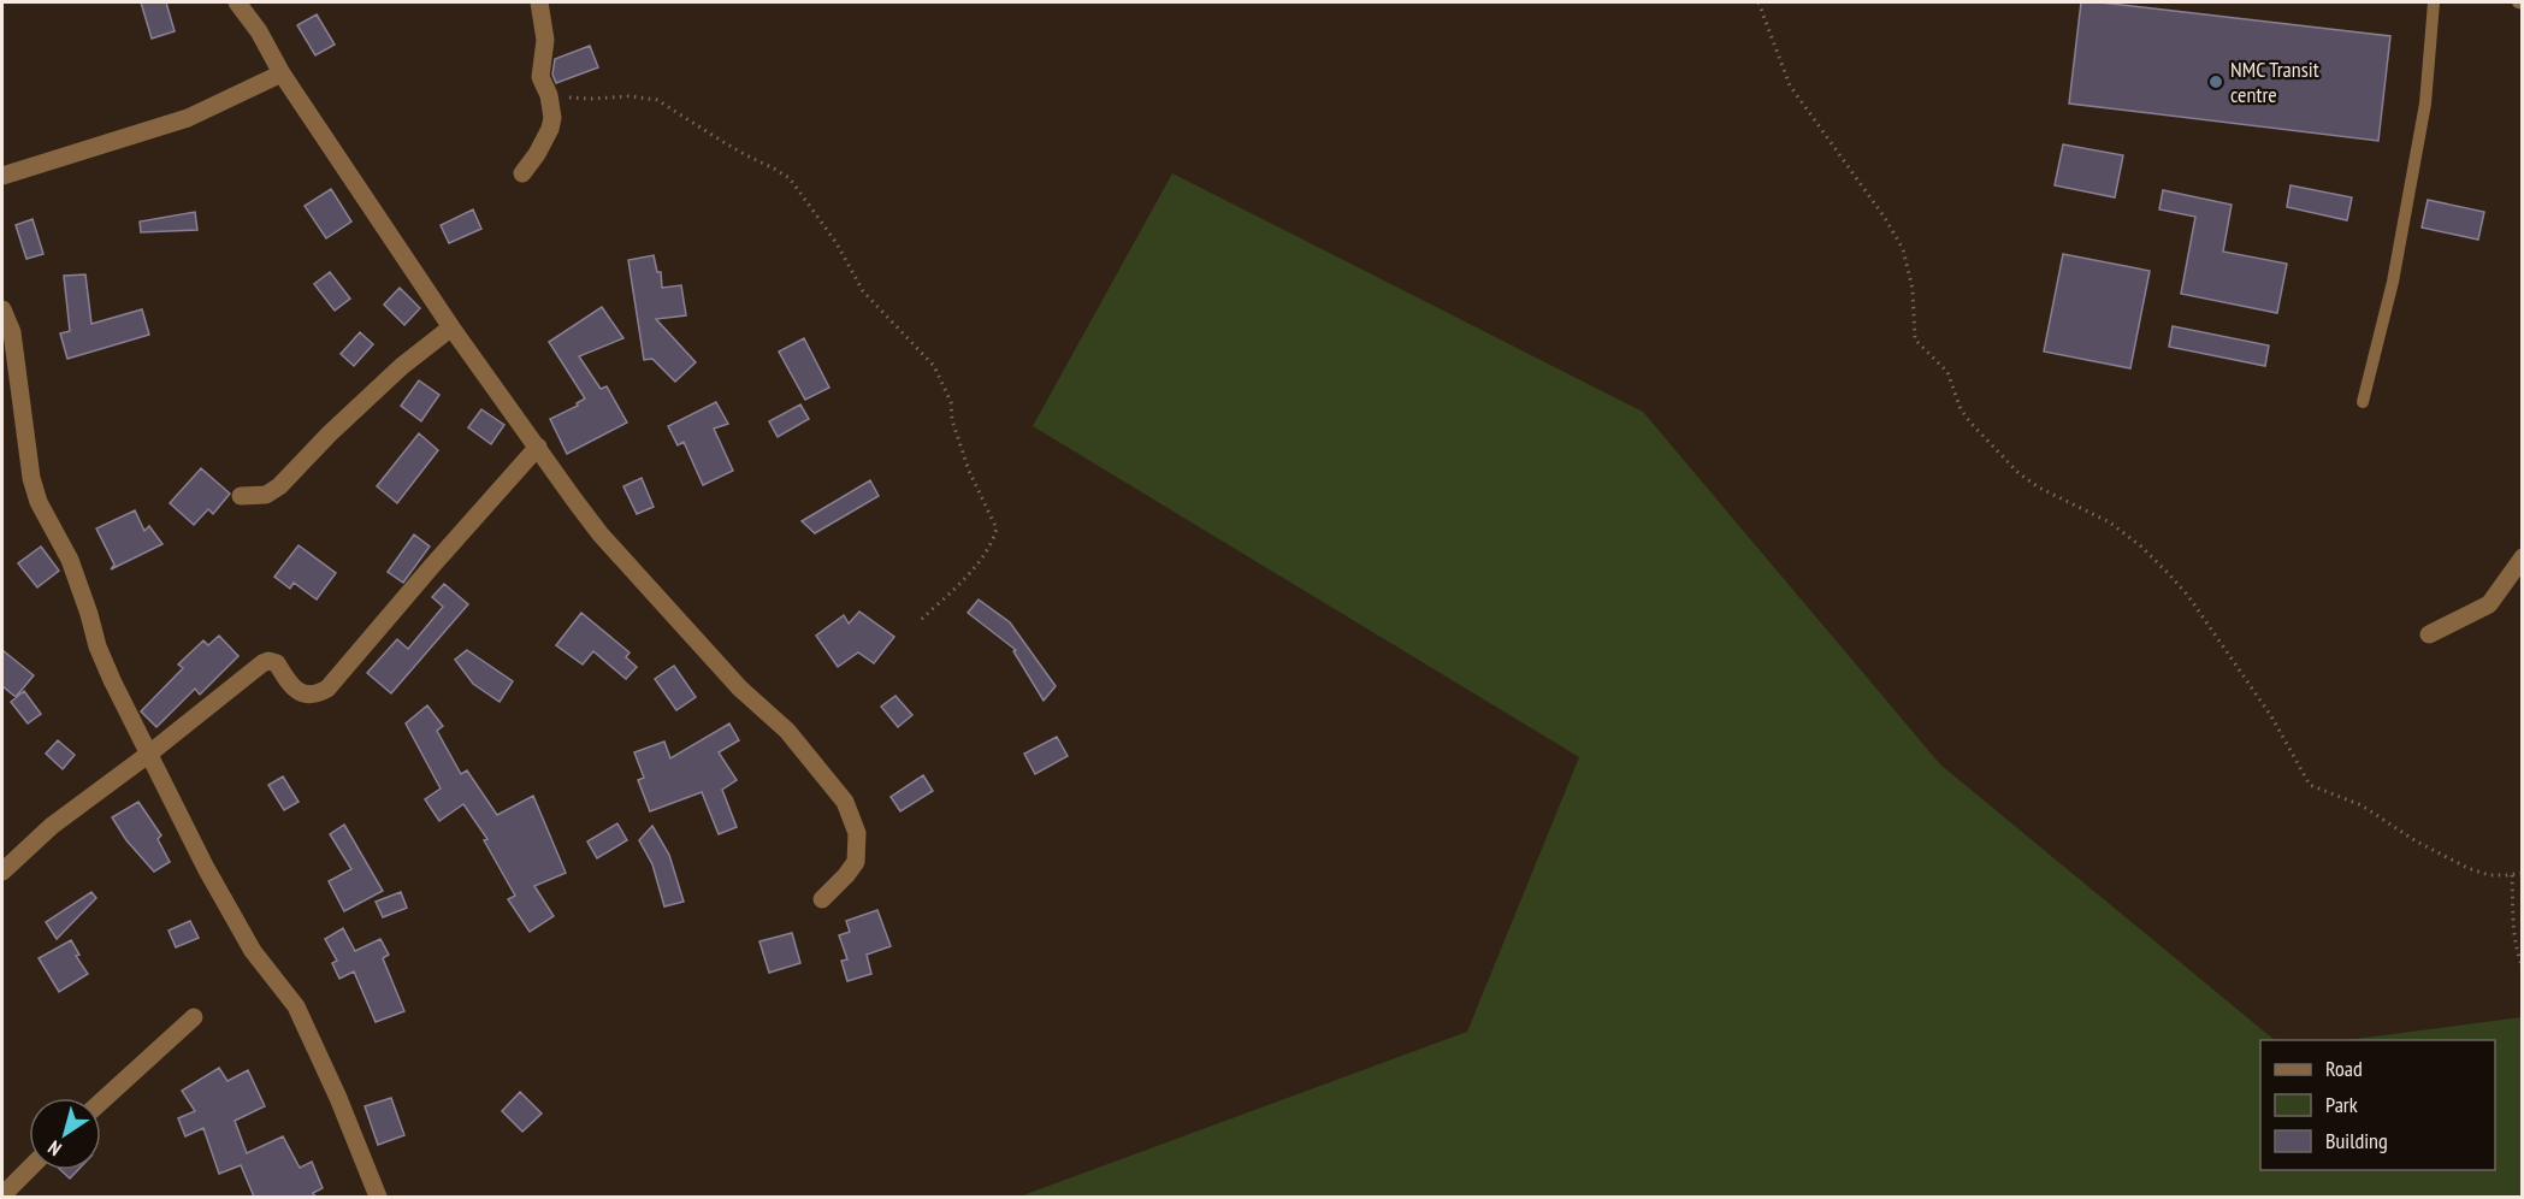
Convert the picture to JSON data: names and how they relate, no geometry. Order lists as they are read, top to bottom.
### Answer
{
  "places": ["NMC Transit centre"],
  "legend": ["Road", "Park", "Building"],
  "north": "bottom left"
}
